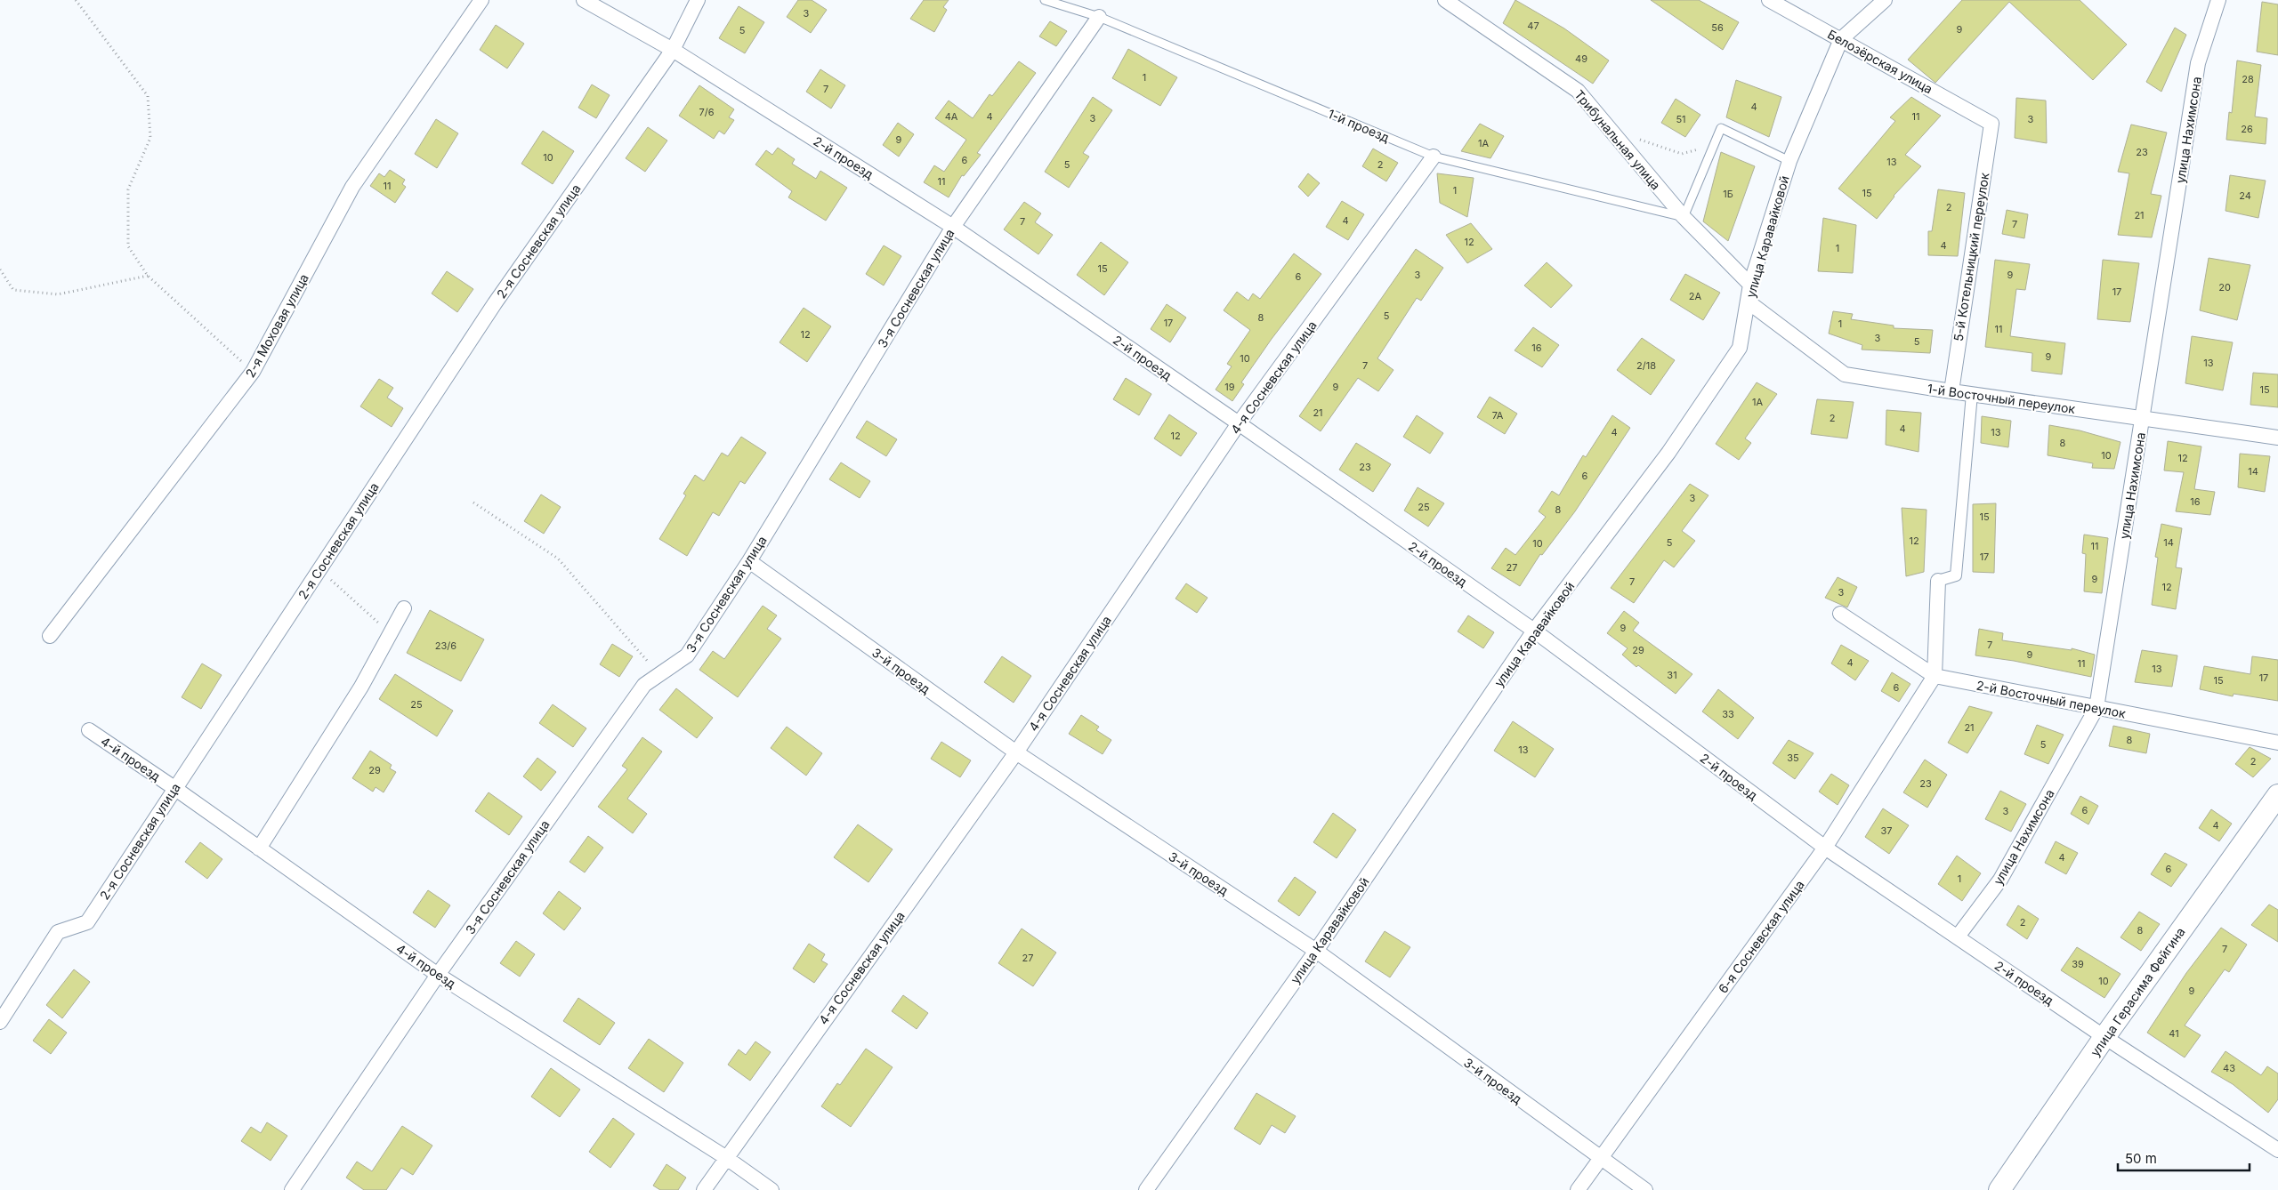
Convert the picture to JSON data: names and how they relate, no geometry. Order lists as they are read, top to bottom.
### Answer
{
  "streets": {
    "main road": ["улица Герасима Фейгина"],
    "street": [
      "Белозёрская улица",
      "улица Нахимсона",
      "Трибунальная улица",
      "2-й проезд",
      "улица Каравайковой",
      "2-я Сосневская улица",
      "5-й Котельницкий переулок",
      "3-я Сосневская улица",
      "2-я Моховая улица",
      "4-я Сосневская улица",
      "1-й Восточный переулок",
      "3-й проезд",
      "2-й Восточный переулок",
      "4-й проезд",
      "6-я Сосневская улица"
    ],
    "lane": ["1-й проезд"]
  },
  "crossings": [
    ["Белозёрская улица", "улица Каравайковой"],
    ["Белозёрская улица", "5-й Котельницкий переулок"],
    ["1-й проезд", "Трибунальная улица"],
    ["1-й проезд", "3-я Сосневская улица"],
    ["1-й проезд", "4-я Сосневская улица"],
    ["улица Нахимсона", "2-й проезд"],
    ["улица Нахимсона", "1-й Восточный переулок"],
    ["улица Нахимсона", "2-й Восточный переулок"],
    ["Трибунальная улица", "улица Каравайковой"],
    ["2-й проезд", "улица Каравайковой"],
    ["2-й проезд", "2-я Сосневская улица"],
    ["2-й проезд", "3-я Сосневская улица"],
    ["2-й проезд", "4-я Сосневская улица"],
    ["2-й проезд", "6-я Сосневская улица"],
    ["2-й проезд", "улица Герасима Фейгина"],
    ["улица Каравайковой", "1-й Восточный переулок"],
    ["улица Каравайковой", "3-й проезд"],
    ["2-я Сосневская улица", "4-й проезд"],
    ["5-й Котельницкий переулок", "1-й Восточный переулок"],
    ["3-я Сосневская улица", "3-й проезд"],
    ["3-я Сосневская улица", "4-й проезд"],
    ["4-я Сосневская улица", "3-й проезд"],
    ["4-я Сосневская улица", "4-й проезд"],
    ["3-й проезд", "6-я Сосневская улица"],
    ["2-й Восточный переулок", "6-я Сосневская улица"]
  ],
  "house_numbers": [
    "3",
    "47",
    "56",
    "9",
    "5",
    "49",
    "1",
    "28",
    "7",
    "4",
    "7/6",
    "4А",
    "4",
    "11",
    "3",
    "51",
    "3",
    "26",
    "9",
    "1А",
    "23",
    "10",
    "6",
    "13",
    "5",
    "2",
    "11",
    "11",
    "1",
    "15",
    "1Б",
    "24",
    "2",
    "21",
    "4",
    "7",
    "7",
    "12",
    "4",
    "1",
    "15",
    "3",
    "9",
    "6",
    "20",
    "17",
    "2А",
    "5",
    "8",
    "17",
    "1",
    "11",
    "12",
    "3",
    "5",
    "16",
    "9",
    "10",
    "13",
    "7",
    "2/18",
    "19",
    "9",
    "15",
    "1А",
    "21",
    "7А",
    "2",
    "4",
    "4",
    "13",
    "12",
    "8",
    "10",
    "12",
    "23",
    "14",
    "6",
    "3",
    "16",
    "25",
    "8",
    "15",
    "12",
    "5",
    "14",
    "10",
    "11",
    "17",
    "27",
    "9",
    "7",
    "12",
    "3",
    "9",
    "7",
    "23/6",
    "29",
    "9",
    "4",
    "11",
    "13",
    "31",
    "17",
    "15",
    "6",
    "25",
    "33",
    "21",
    "8",
    "5",
    "13",
    "35",
    "2",
    "29",
    "23",
    "6",
    "3",
    "4",
    "37",
    "4",
    "6",
    "1",
    "2",
    "8",
    "7",
    "27",
    "39",
    "10",
    "9",
    "41",
    "43"
  ],
  "scale_bar": "50 m"
}
